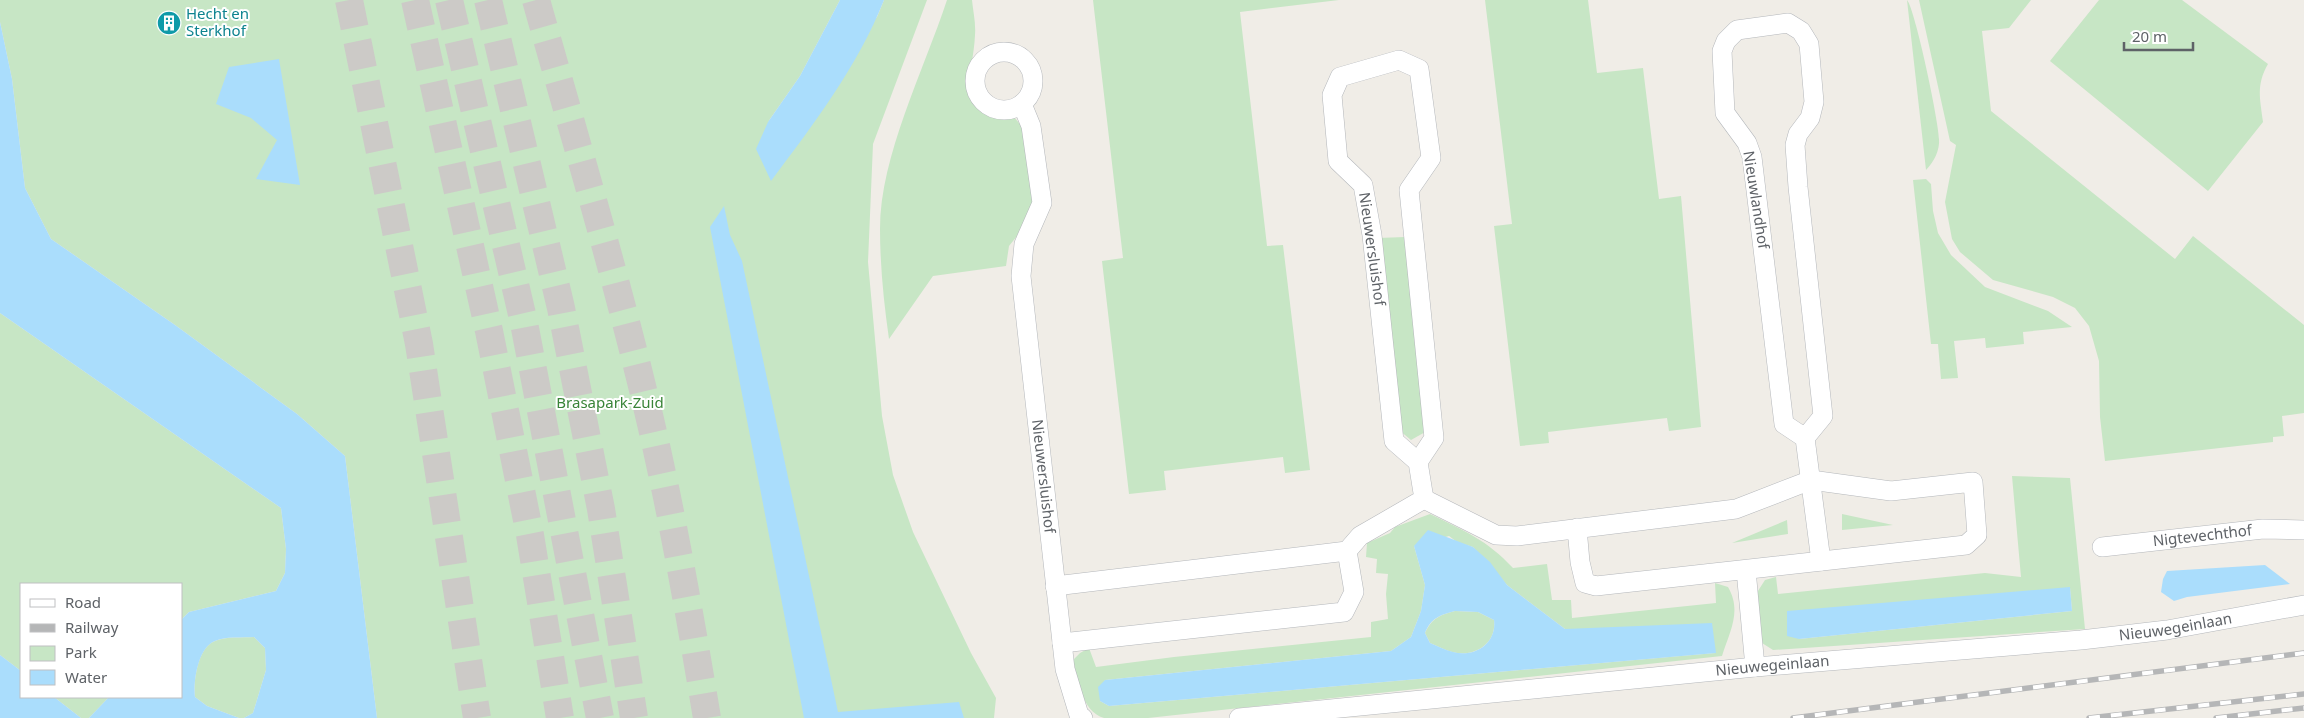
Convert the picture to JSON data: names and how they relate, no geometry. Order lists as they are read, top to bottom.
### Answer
{
  "streets": {
    "street": [
      "Nieuwlandhof",
      "Nieuwersluishof",
      "Nigtevechthof",
      "Nieuwegeinlaan"
    ]
  },
  "parks": ["Brasapark-Zuid"],
  "places": {
    "building": ["Hecht en Sterkhof"]
  },
  "legend": [
    "Road",
    "Railway",
    "Park",
    "Water"
  ],
  "scale_bar": "20 m"
}
